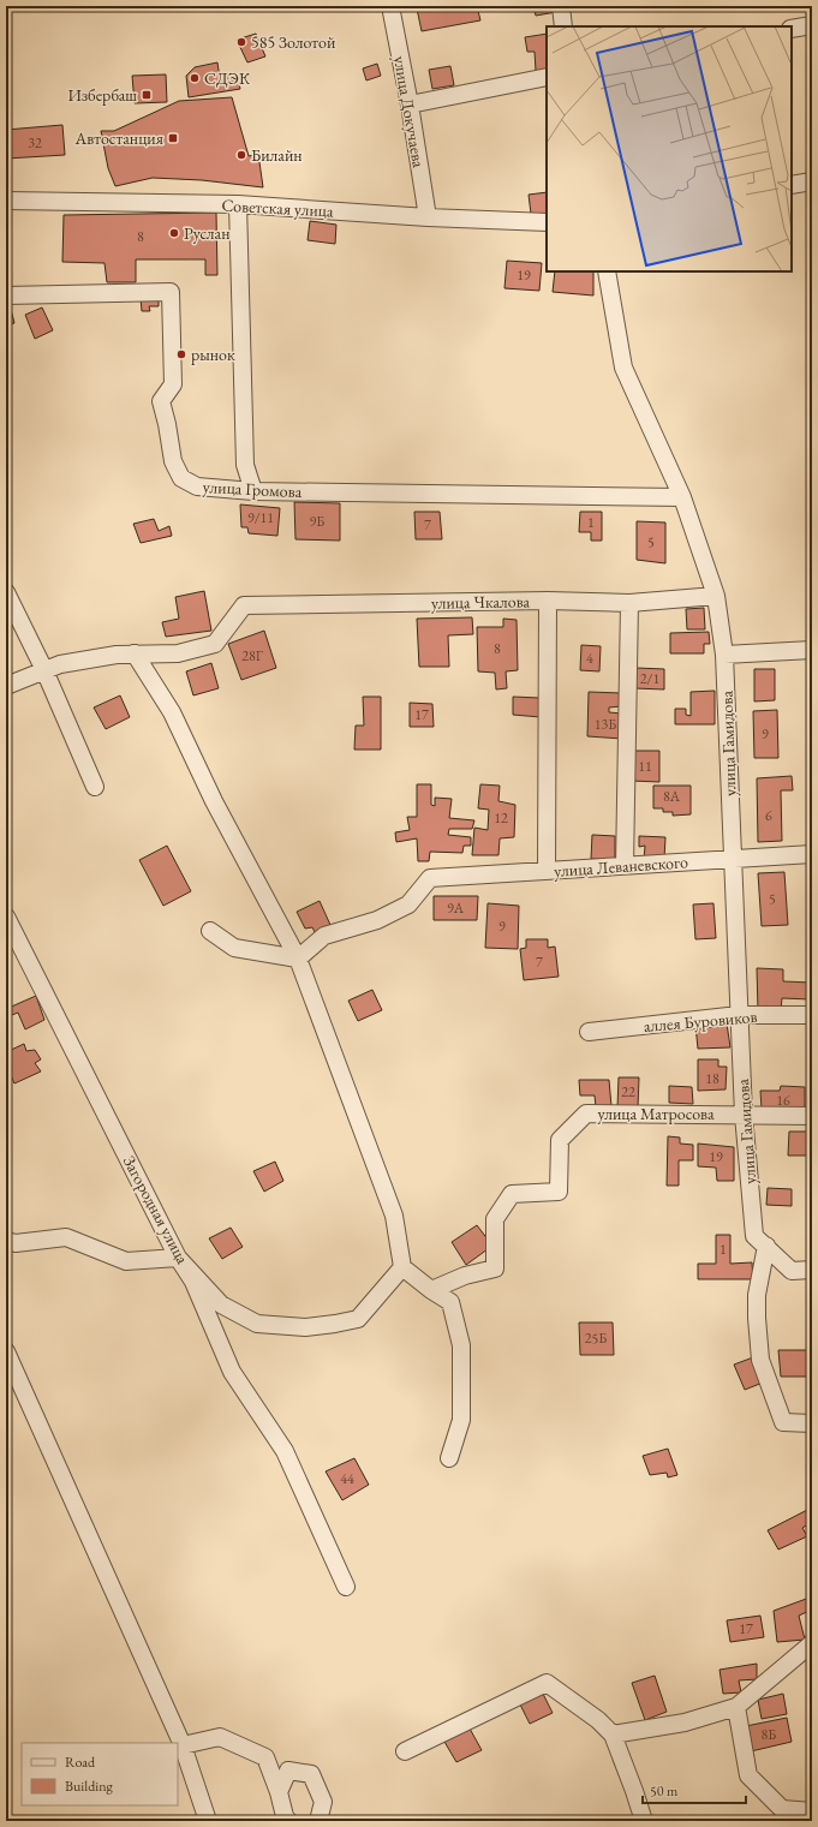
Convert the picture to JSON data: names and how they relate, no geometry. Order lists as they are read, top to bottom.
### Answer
{
  "streets": {
    "street": [
      "улица Докучаева",
      "Советская улица",
      "улица Громова",
      "улица Чкалова",
      "улица Гамидова",
      "улица Леваневского",
      "аллея Буровиков",
      "улица Матросова",
      "Загородная улица"
    ]
  },
  "crossings": [
    ["улица Докучаева", "Советская улица"],
    ["улица Громова", "улица Гамидова"],
    ["улица Чкалова", "улица Гамидова"],
    ["улица Гамидова", "улица Леваневского"],
    ["улица Гамидова", "аллея Буровиков"],
    ["улица Гамидова", "улица Матросова"]
  ],
  "places": {
    "other": [
      "585 Золотой",
      "СДЭК",
      "Билайн",
      "Руслан",
      "рынок"
    ],
    "transit": ["Избербаш", "Автостанция"]
  },
  "house_numbers": [
    "32",
    "8",
    "19",
    "9/11",
    "9Б",
    "1",
    "7",
    "5",
    "8",
    "28Г",
    "4",
    "2/1",
    "17",
    "13Б",
    "9",
    "11",
    "8А",
    "6",
    "12",
    "5",
    "9А",
    "9",
    "7",
    "18",
    "22",
    "16",
    "19",
    "1",
    "25Б",
    "44",
    "17",
    "8Б"
  ],
  "legend": ["Road", "Building"],
  "scale_bar": "50 m"
}
